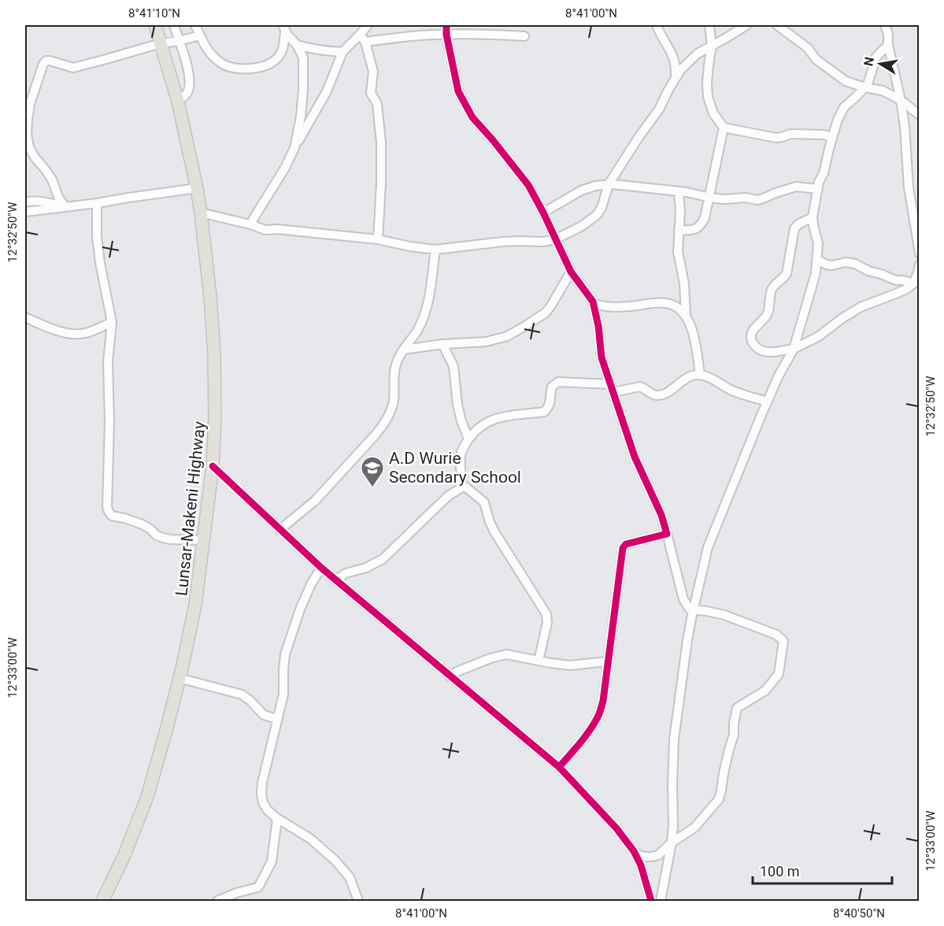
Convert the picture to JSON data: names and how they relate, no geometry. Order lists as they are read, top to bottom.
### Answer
{
  "streets": {
    "main road": ["Lunsar-Makeni Highway"]
  },
  "places": {
    "school or university": ["A.D Wurie Secondary School"]
  },
  "scale_bar": "100 m",
  "north": "left",
  "coordinates": [
    "8°41'10\"N",
    "8°41'00\"N",
    "12°32'50\"W",
    "12°33'00\"W",
    "8°40'50\"N"
  ]
}
